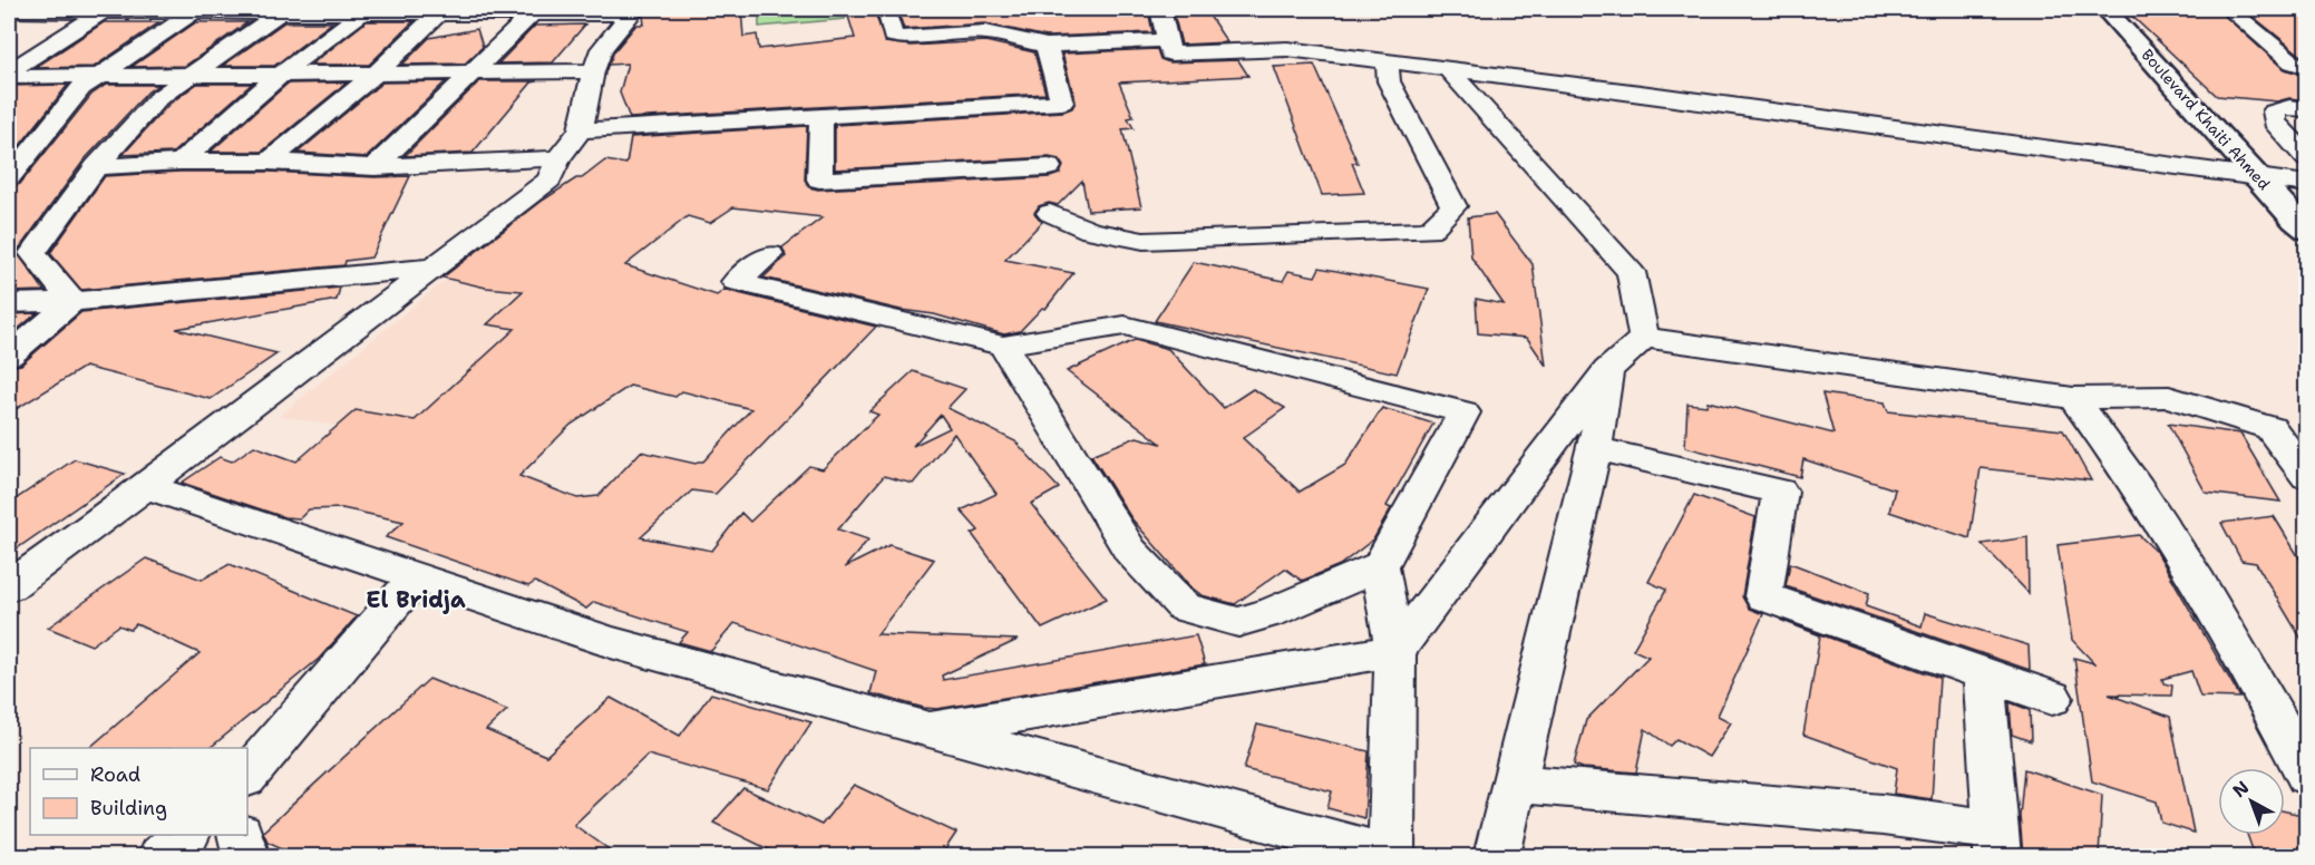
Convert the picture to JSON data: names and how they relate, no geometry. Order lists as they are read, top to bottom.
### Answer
{
  "streets": {
    "highway": ["Boulevard Khaiti Ahmed"]
  },
  "districts": ["El Bridja"],
  "legend": ["Road", "Building"],
  "north": "top left"
}
